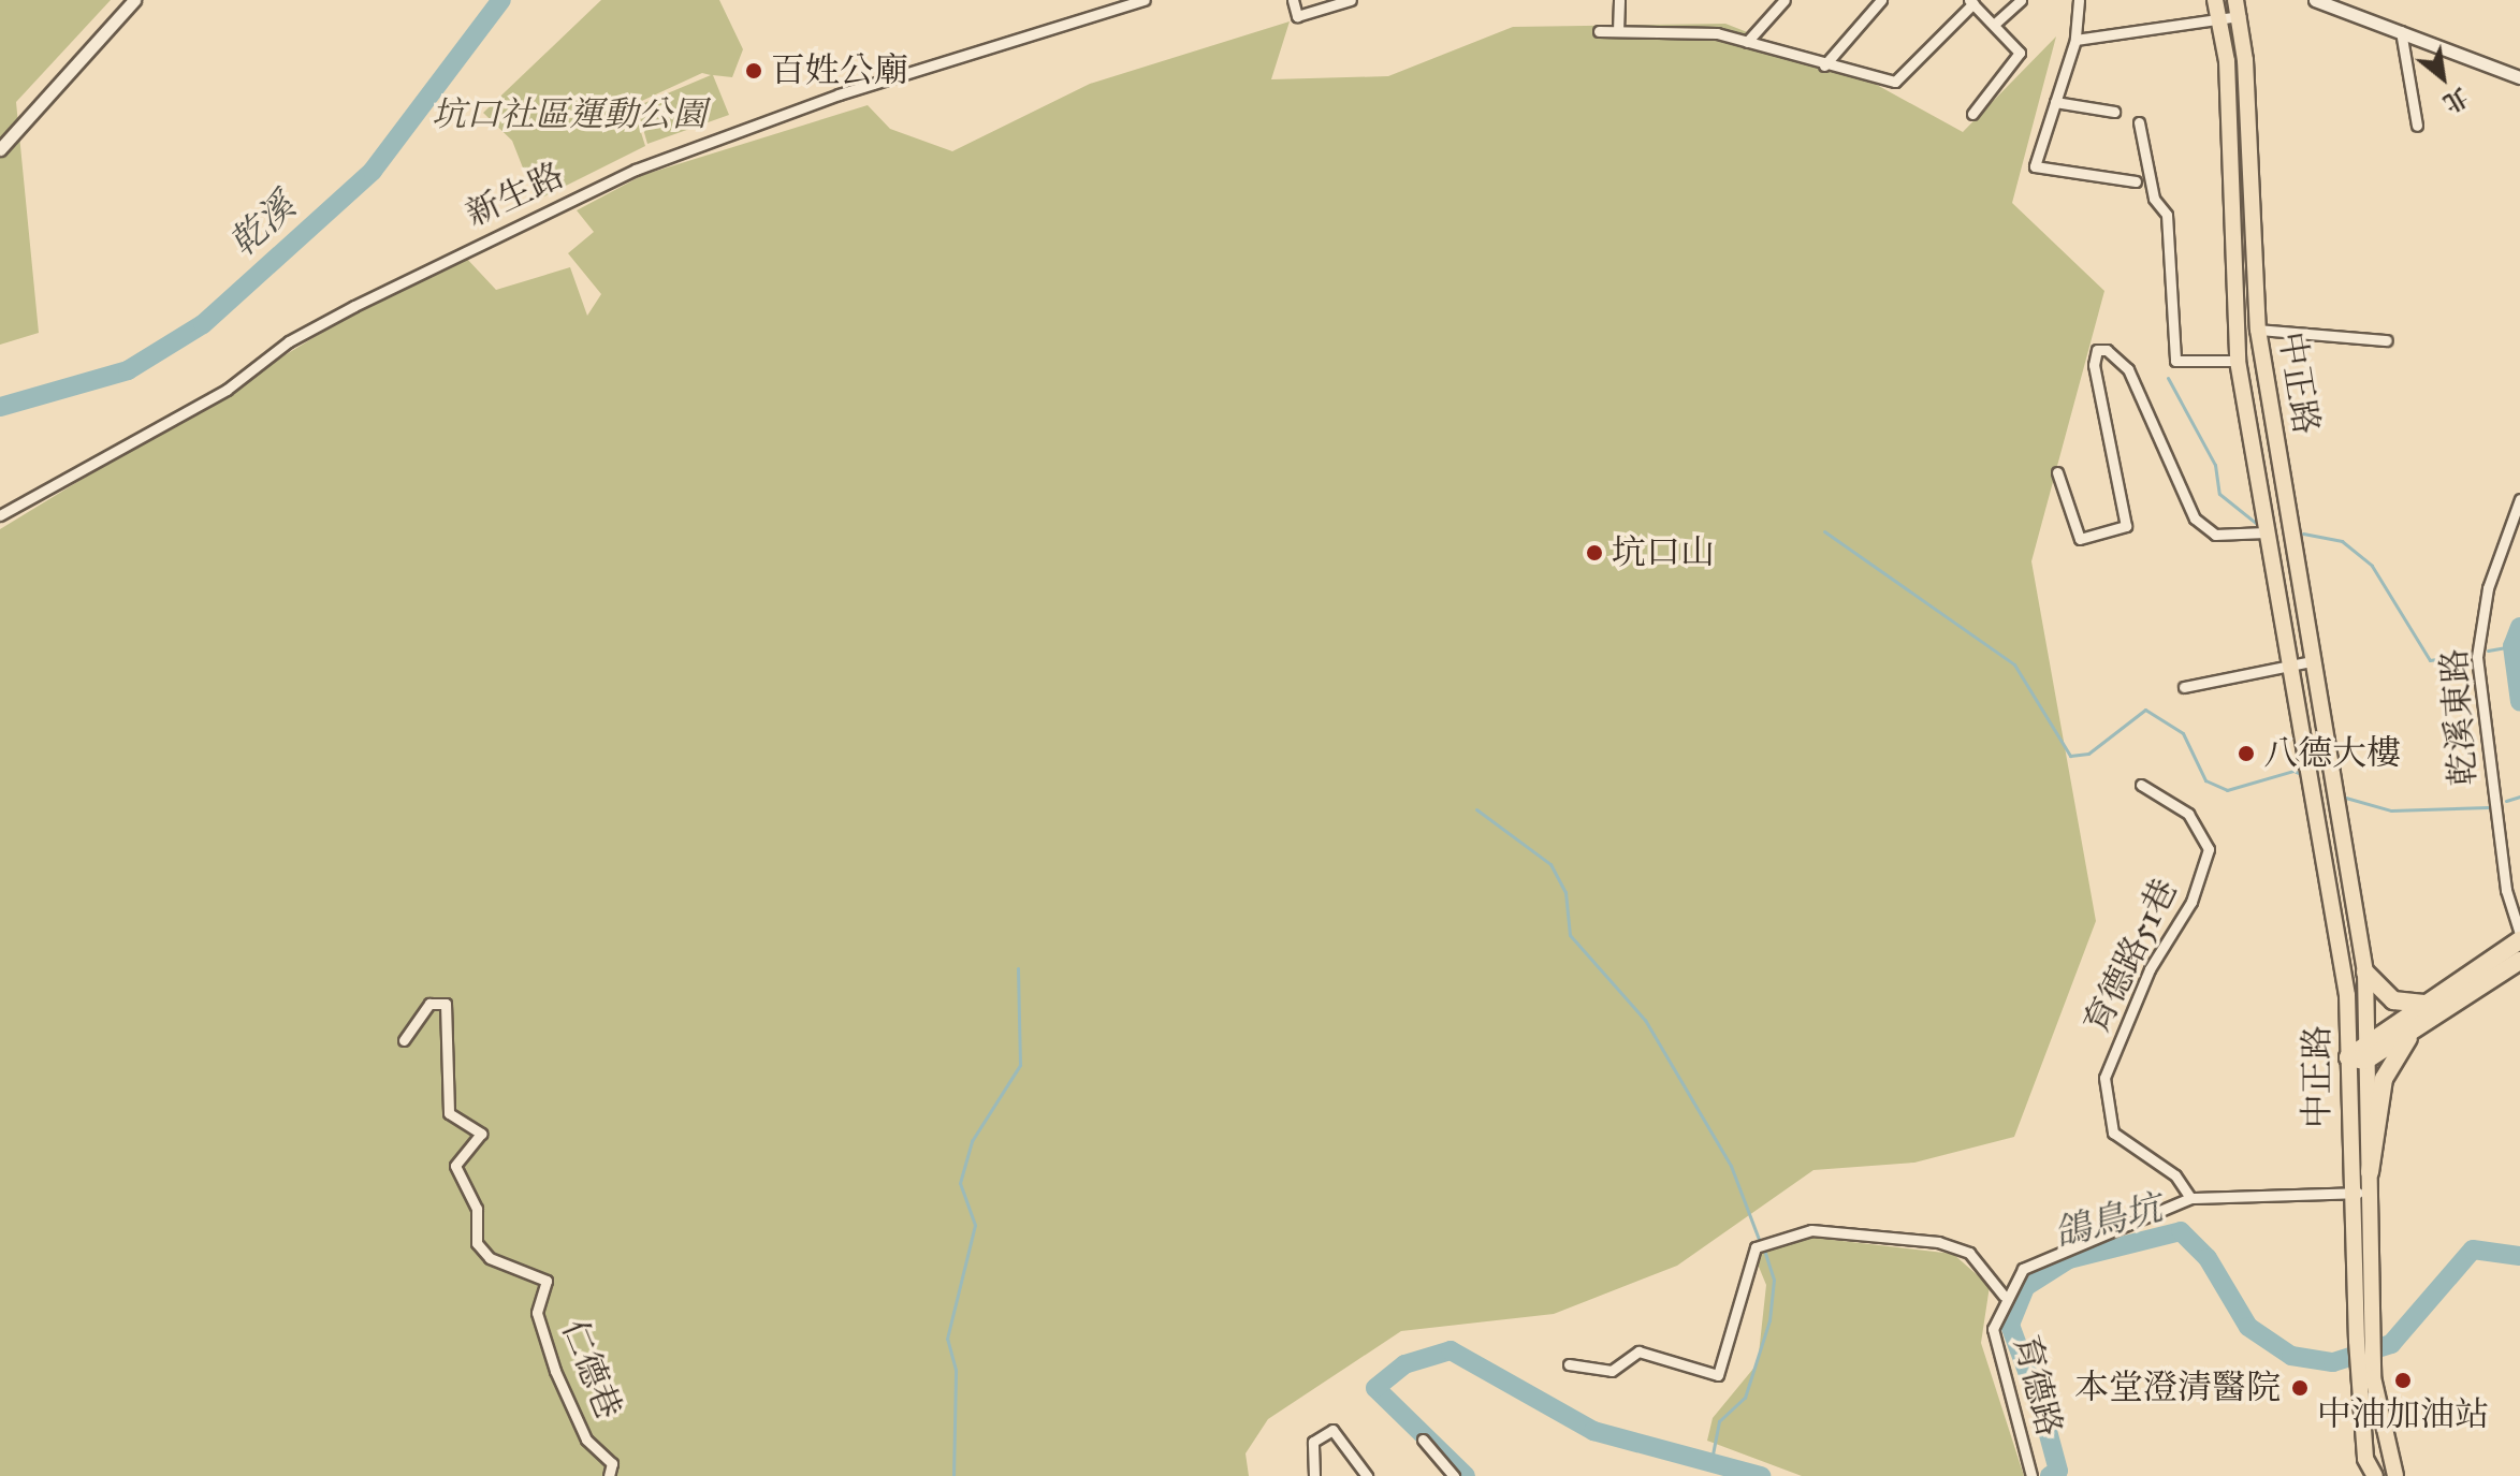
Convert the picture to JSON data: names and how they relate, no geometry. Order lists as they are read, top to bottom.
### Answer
{
  "streets": {
    "main road": ["中正路"],
    "street": [
      "新生路",
      "乾溪東路",
      "育德路51巷",
      "仁德巷",
      "育德路"
    ]
  },
  "crossings": [
    ["中正路", "育德路"],
    ["育德路51巷", "育德路"]
  ],
  "water": ["乾溪", "鴿鳥坑"],
  "parks": ["坑口社區運動公園"],
  "places": [
    "百姓公廟",
    "坑口山",
    "八德大樓",
    "中油加油站",
    "本堂澄清醫院"
  ],
  "north": "bottom right"
}
